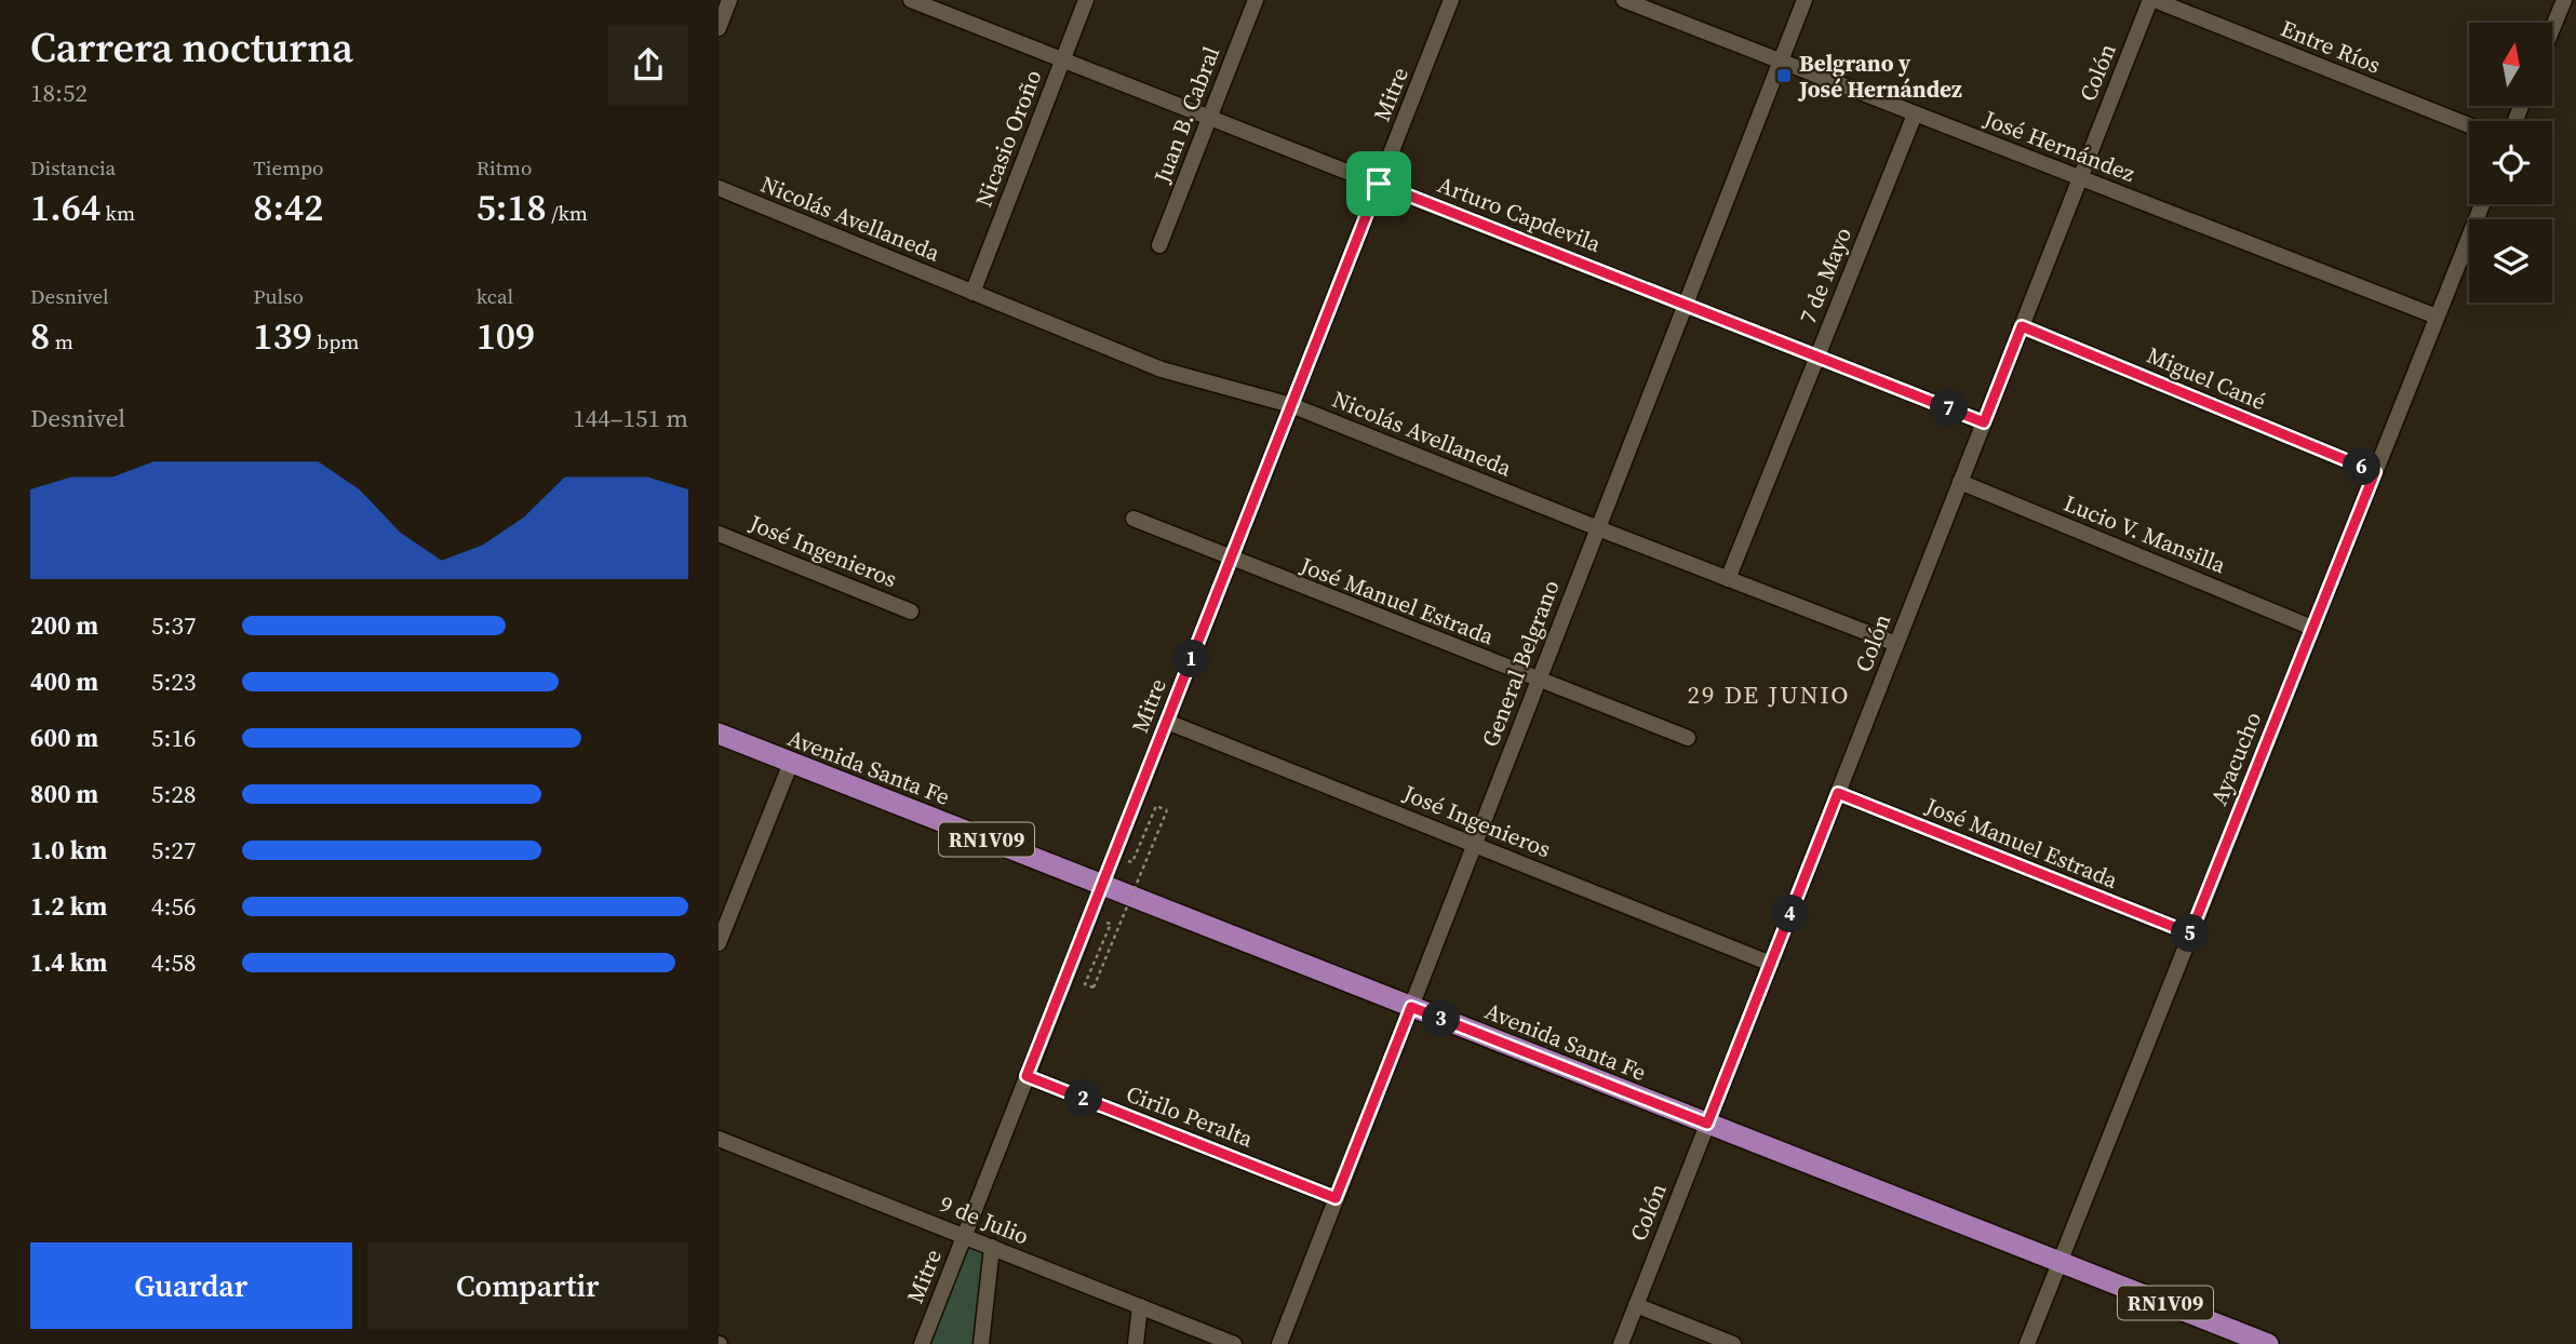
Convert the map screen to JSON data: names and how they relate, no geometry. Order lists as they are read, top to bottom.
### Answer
{
  "streets": {
    "main road": ["Avenida Santa Fe", "RN1V09"],
    "street": [
      "Entre Ríos",
      "Colón",
      "Mitre",
      "Juan B. Cabral",
      "Nicasio Oroño",
      "José Hernández",
      "Arturo Capdevila",
      "Nicolás Avellaneda",
      "7 de Mayo",
      "Miguel Cané",
      "Lucio V. Mansilla",
      "José Ingenieros",
      "José Manuel Estrada",
      "General Belgrano",
      "Ayacucho",
      "Cirilo Peralta",
      "9 de Julio"
    ]
  },
  "crossings": [
    ["Entre Ríos", "Colón"],
    ["Colón", "José Hernández"],
    ["Colón", "Arturo Capdevila"],
    ["Colón", "Nicolás Avellaneda"],
    ["Colón", "Miguel Cané"],
    ["Colón", "Lucio V. Mansilla"],
    ["Colón", "José Ingenieros"],
    ["Colón", "José Manuel Estrada"],
    ["Colón", "Avenida Santa Fe"],
    ["Mitre", "Arturo Capdevila"],
    ["Mitre", "Nicolás Avellaneda"],
    ["Mitre", "José Ingenieros"],
    ["Mitre", "José Manuel Estrada"],
    ["Mitre", "Avenida Santa Fe"],
    ["Mitre", "Cirilo Peralta"],
    ["Mitre", "9 de Julio"],
    ["Juan B. Cabral", "Arturo Capdevila"],
    ["Nicasio Oroño", "Arturo Capdevila"],
    ["Nicasio Oroño", "Nicolás Avellaneda"],
    ["José Hernández", "7 de Mayo"],
    ["José Hernández", "General Belgrano"],
    ["José Hernández", "Ayacucho"],
    ["Arturo Capdevila", "7 de Mayo"],
    ["Arturo Capdevila", "General Belgrano"],
    ["Nicolás Avellaneda", "7 de Mayo"],
    ["Nicolás Avellaneda", "General Belgrano"],
    ["Miguel Cané", "Ayacucho"],
    ["Lucio V. Mansilla", "Ayacucho"],
    ["José Ingenieros", "General Belgrano"],
    ["José Manuel Estrada", "General Belgrano"],
    ["José Manuel Estrada", "Ayacucho"],
    ["General Belgrano", "Avenida Santa Fe"],
    ["General Belgrano", "Cirilo Peralta"],
    ["Ayacucho", "Avenida Santa Fe"]
  ],
  "districts": ["29 DE JUNIO"],
  "places": {
    "transit": ["Belgrano y José Hernández"]
  },
  "north": "top",
  "page": {
    "heading": ["Carrera nocturna", "18:52"],
    "stats": [
      ["Distancia", "1.64 km"],
      ["Tiempo", "8:42"],
      ["Ritmo", "5:18 /km"],
      ["Desnivel", "8 m"],
      ["Pulso", "139 bpm"],
      ["kcal", "109"]
    ],
    "chart": ["Desnivel", "144–151 m"],
    "pins": [
      "7",
      "6",
      "1",
      "4",
      "5",
      "3",
      "2"
    ],
    "list": [
      {
        "name": "200 m",
        "note": "5:37"
      },
      {
        "name": "400 m",
        "note": "5:23"
      },
      {
        "name": "600 m",
        "note": "5:16"
      },
      {
        "name": "800 m",
        "note": "5:28"
      },
      {
        "name": "1.0 km",
        "note": "5:27"
      },
      {
        "name": "1.2 km",
        "note": "4:56"
      },
      {
        "name": "1.4 km",
        "note": "4:58"
      }
    ],
    "buttons": ["Guardar", "Compartir"]
  }
}
